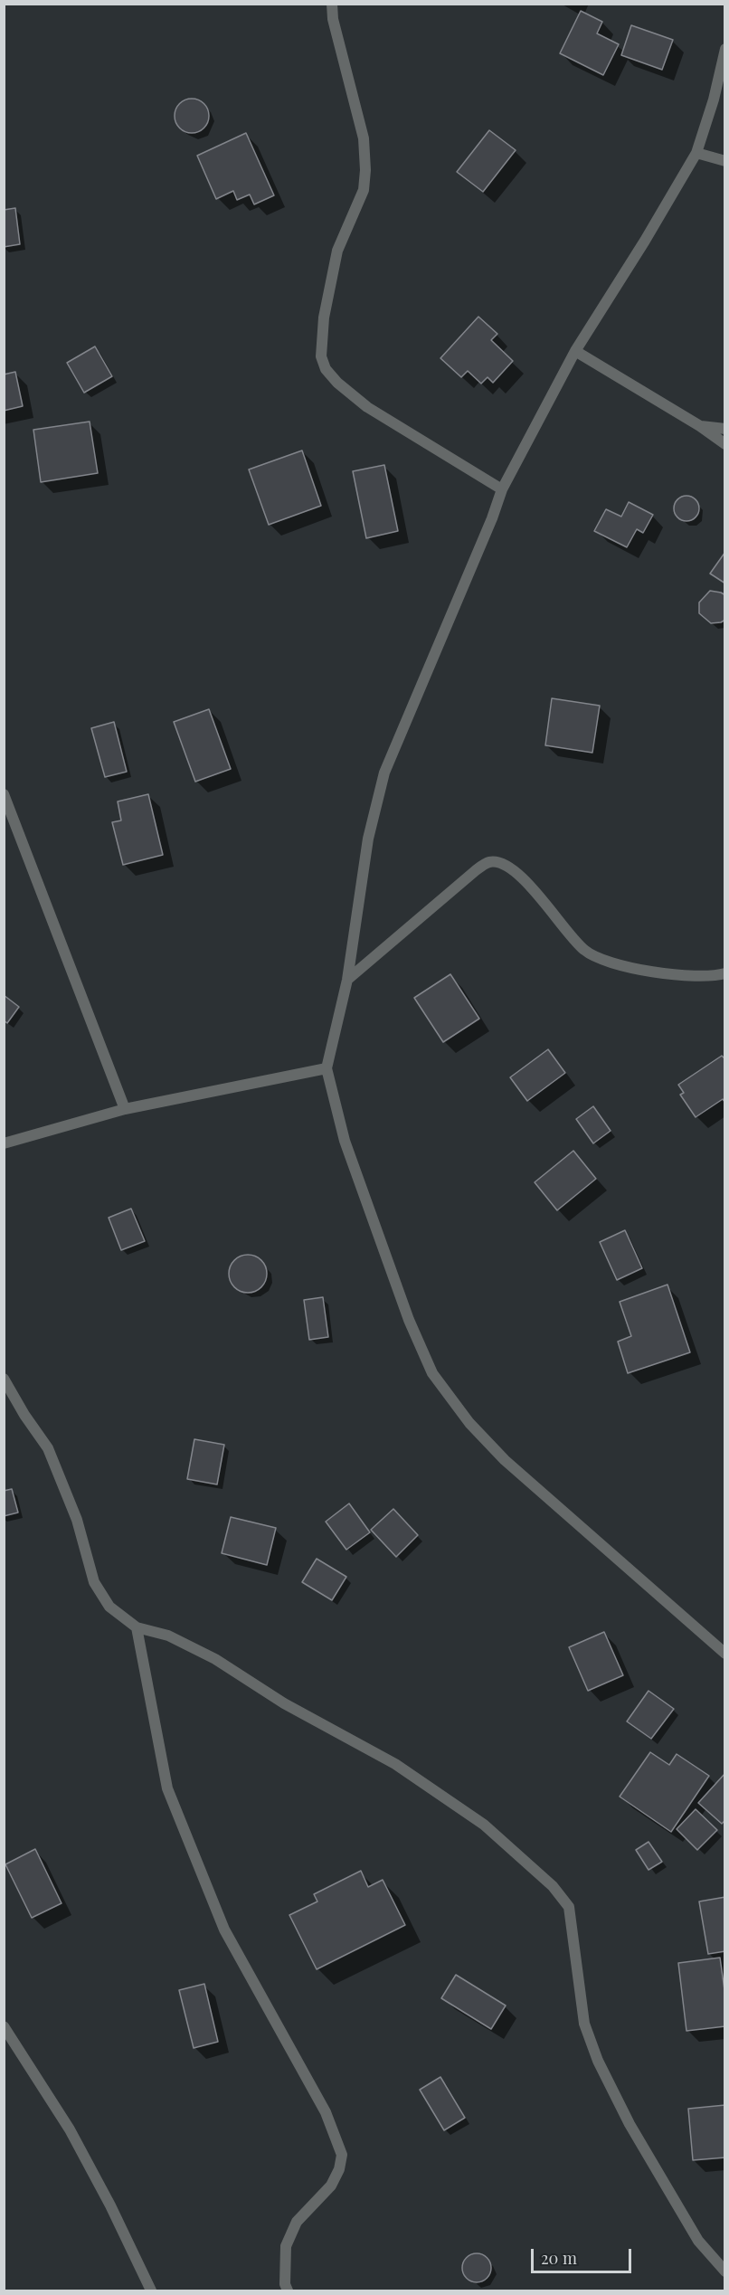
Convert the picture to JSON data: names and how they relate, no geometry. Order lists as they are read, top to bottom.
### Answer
{
  "scale_bar": "20 m"
}
